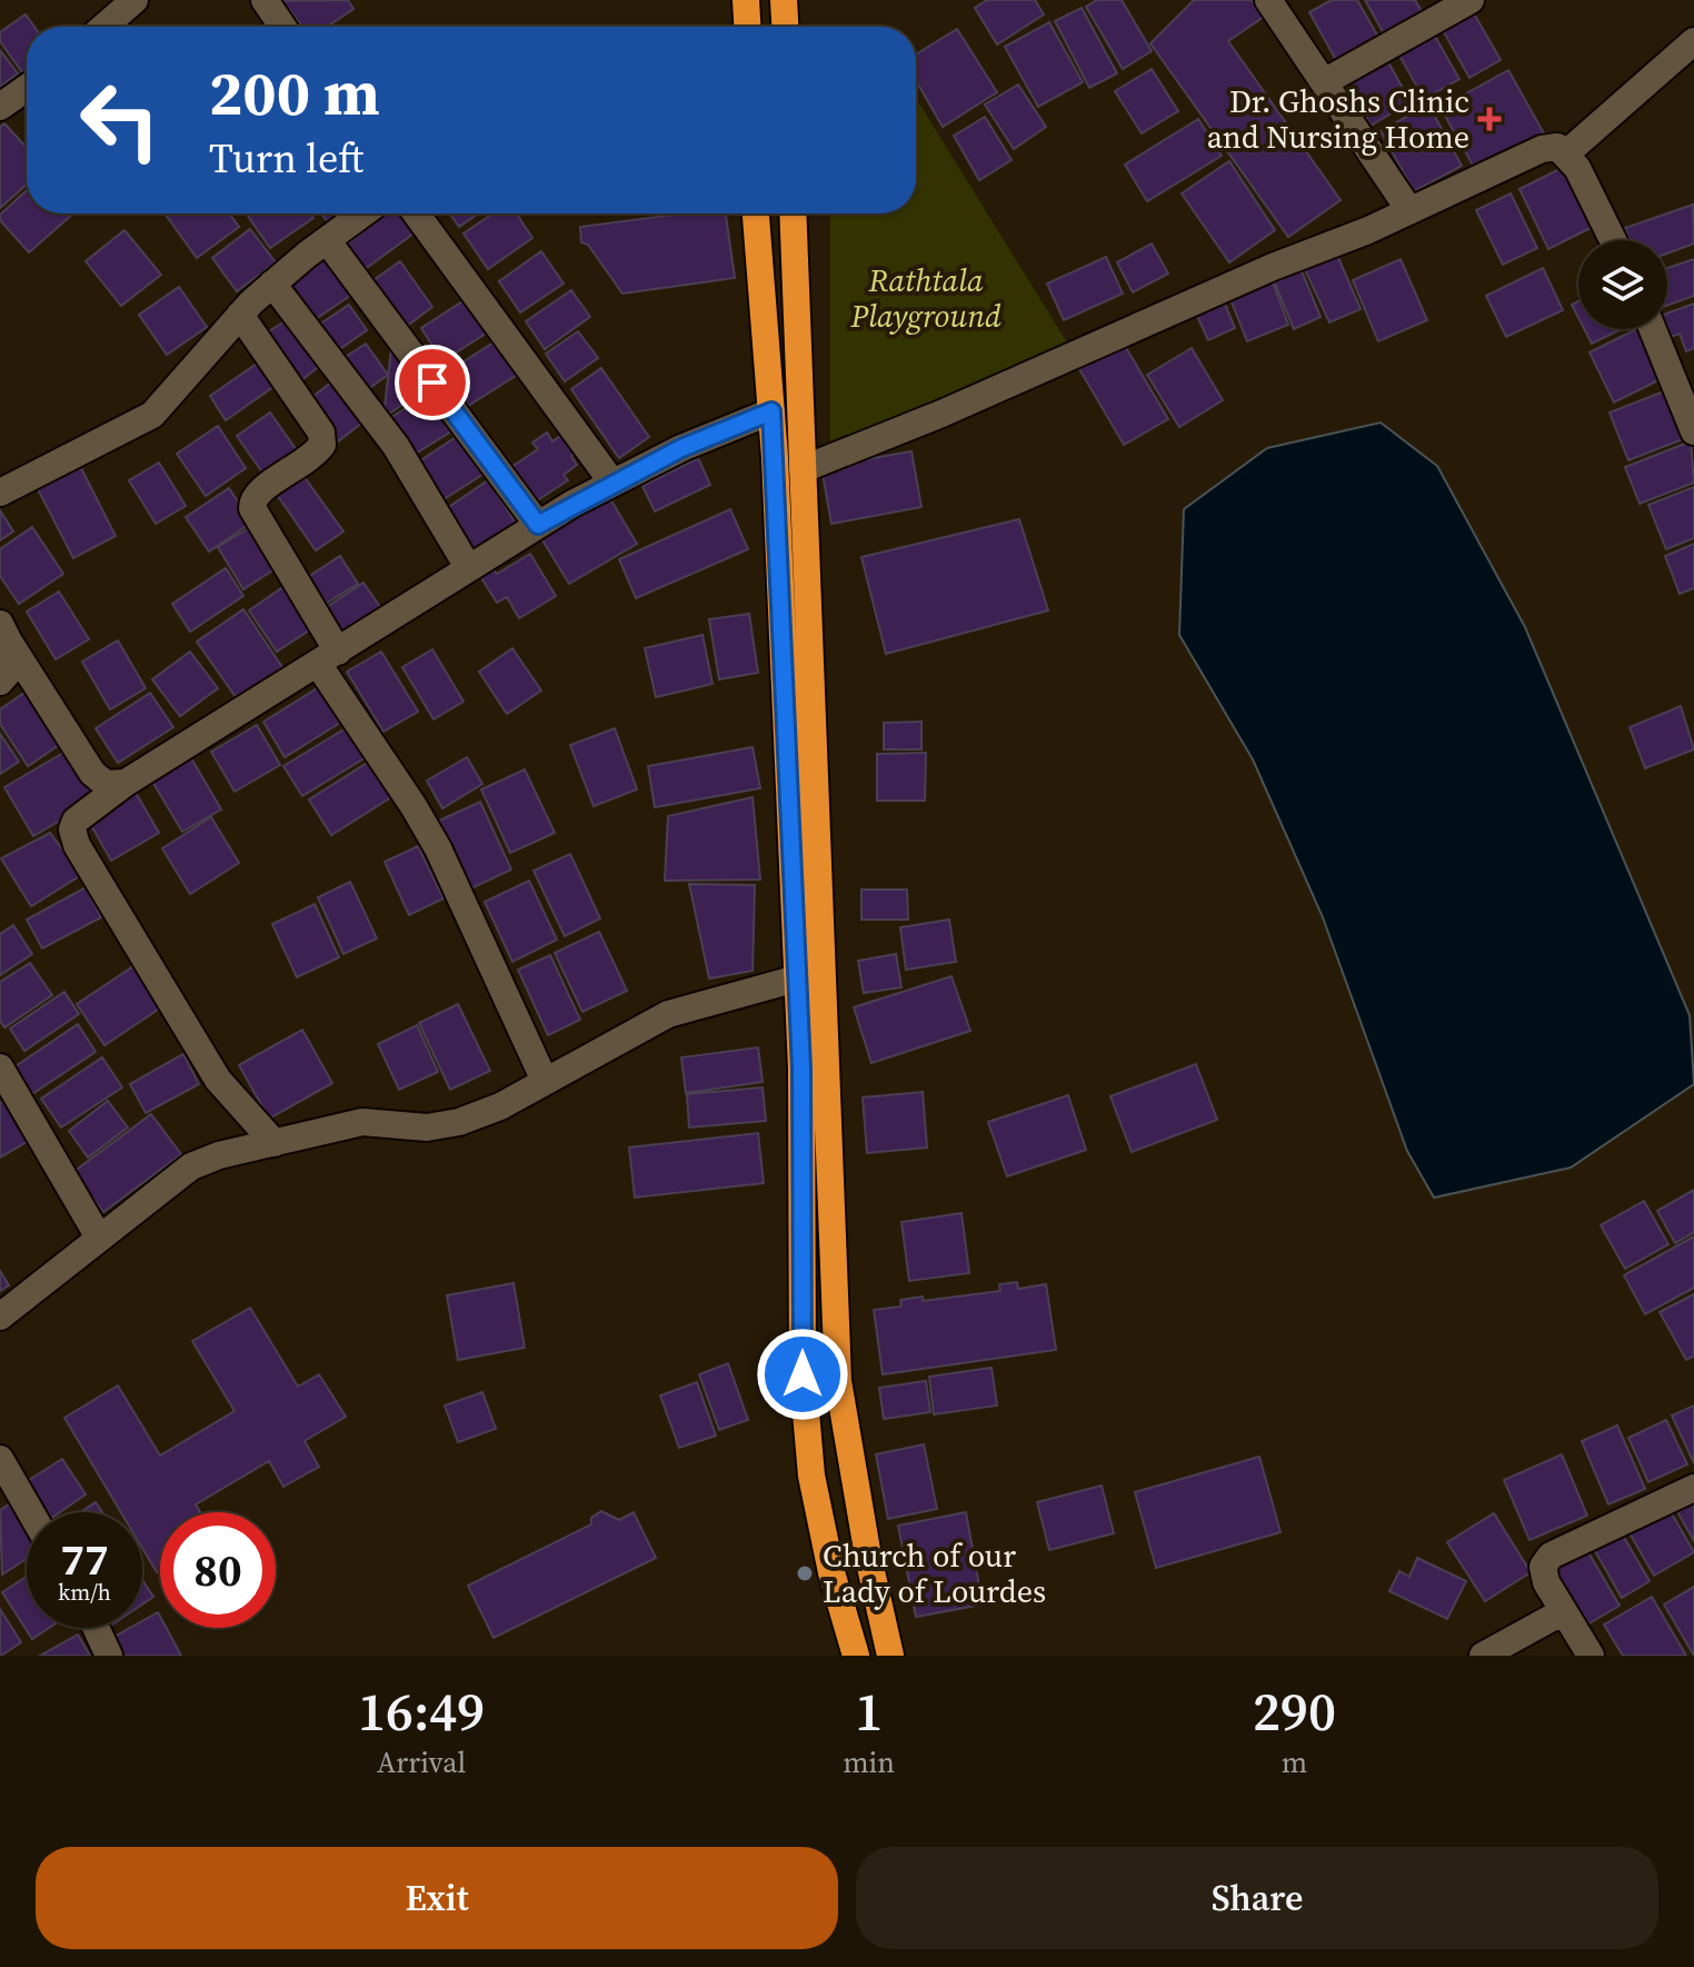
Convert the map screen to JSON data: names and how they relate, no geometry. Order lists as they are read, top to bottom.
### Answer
{
  "parks": ["Rathtala Playground"],
  "places": {
    "health": ["Dr. Ghoshs Clinic and Nursing Home"],
    "other": ["Church of our Lady of Lourdes"]
  },
  "page": {
    "turn": ["200 m", "Turn left"],
    "speed": "77 km/h",
    "limit": "80",
    "eta": [
      "16:49",
      "Arrival",
      "1",
      "min",
      "290",
      "m"
    ],
    "buttons": ["Exit", "Share"]
  }
}
